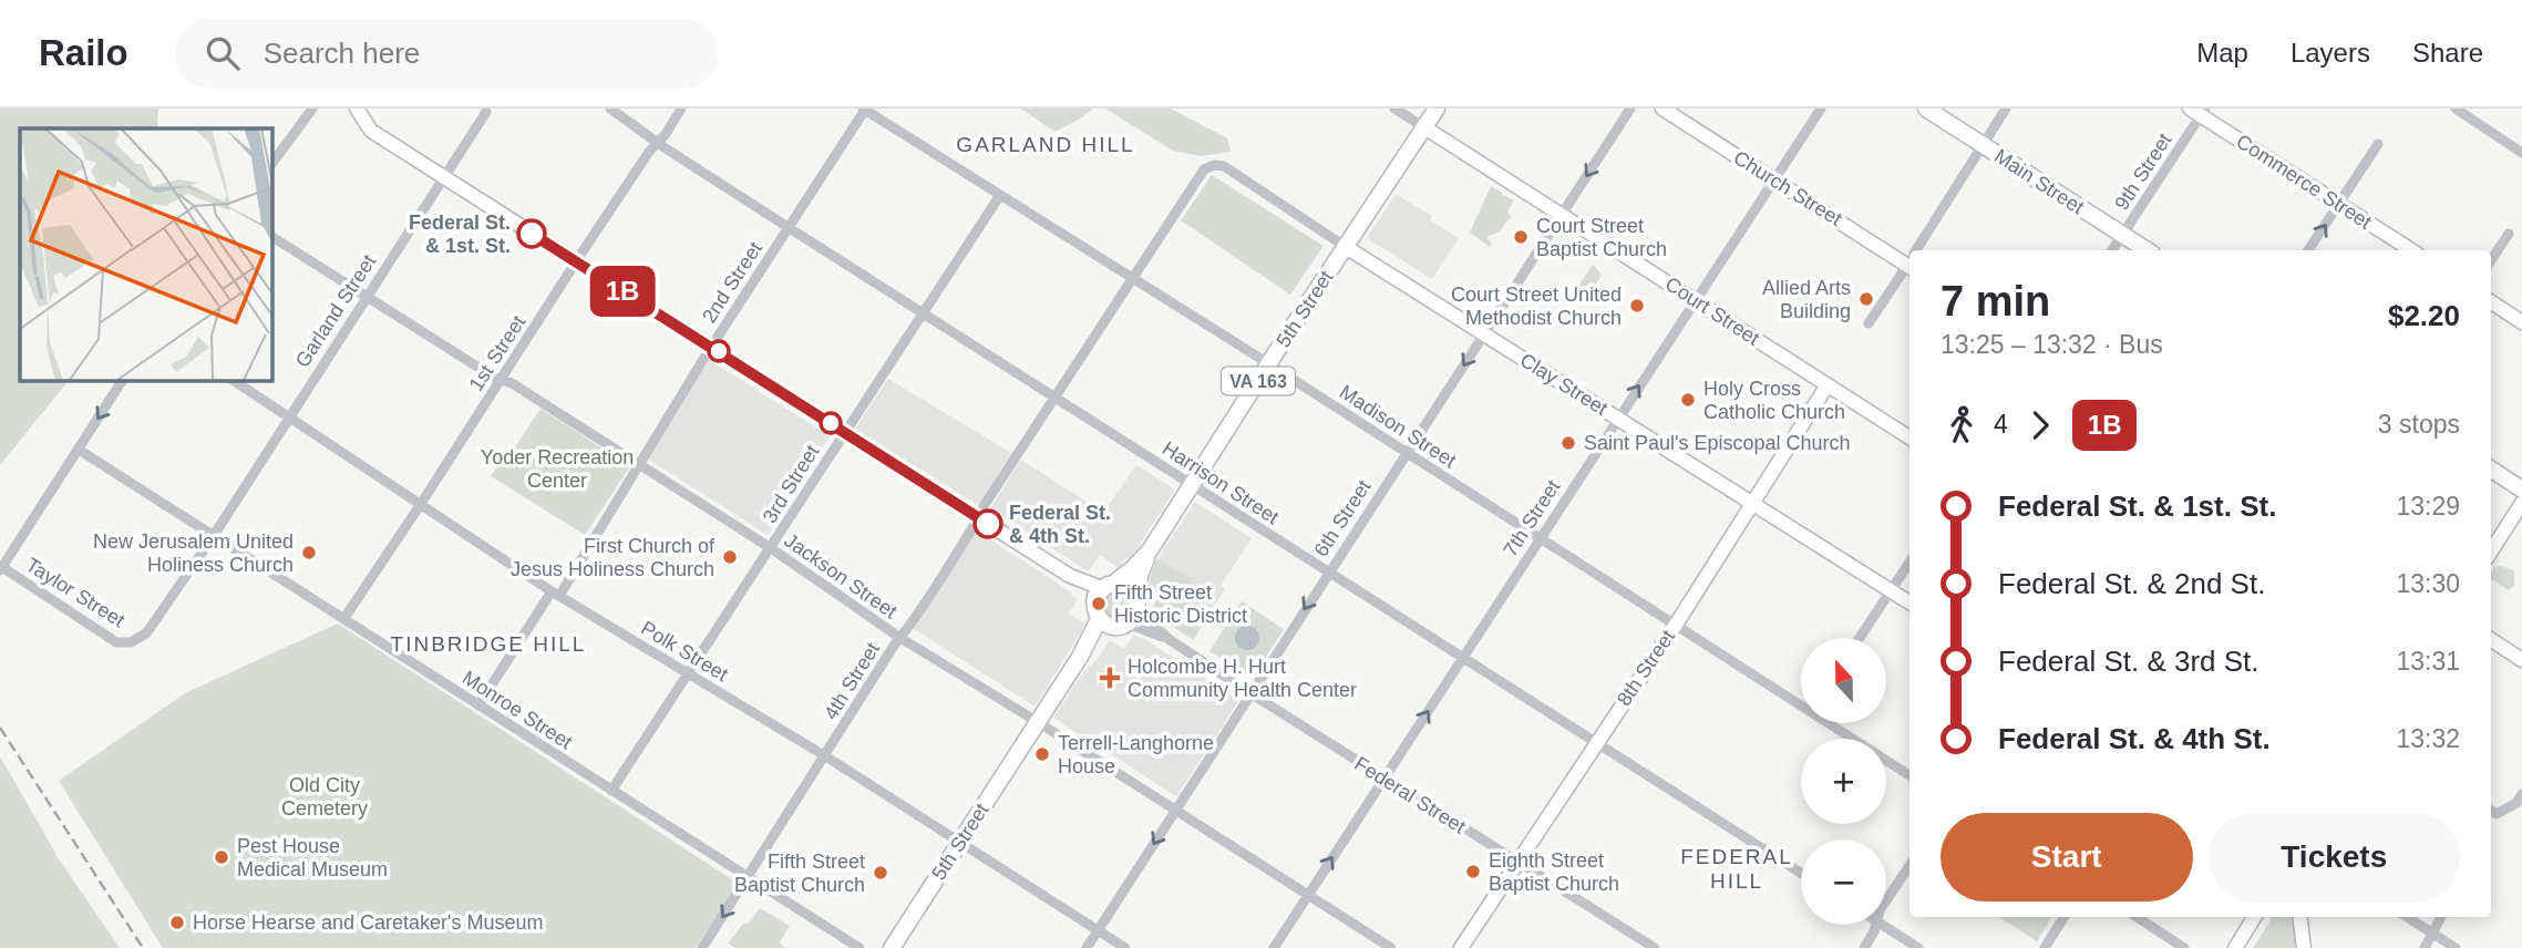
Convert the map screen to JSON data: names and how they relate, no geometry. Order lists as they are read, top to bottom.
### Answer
{
  "streets": {
    "main road": ["Main Street", "5th Street", "VA 163"],
    "street": [
      "9th Street",
      "Commerce Street",
      "Church Street",
      "2nd Street",
      "Garland Street",
      "Court Street",
      "1st Street",
      "Clay Street",
      "Madison Street",
      "Harrison Street",
      "3rd Street",
      "6th Street",
      "7th Street",
      "Jackson Street",
      "Taylor Street",
      "Polk Street",
      "8th Street",
      "4th Street",
      "Monroe Street",
      "Federal Street"
    ]
  },
  "crossings": [
    ["9th Street", "Main Street"],
    ["9th Street", "Commerce Street"],
    ["Church Street", "7th Street"],
    ["2nd Street", "Madison Street"],
    ["2nd Street", "Harrison Street"],
    ["2nd Street", "Jackson Street"],
    ["2nd Street", "Polk Street"],
    ["2nd Street", "Monroe Street"],
    ["5th Street", "Court Street"],
    ["5th Street", "Clay Street"],
    ["5th Street", "Madison Street"],
    ["5th Street", "Harrison Street"],
    ["5th Street", "Jackson Street"],
    ["5th Street", "Polk Street"],
    ["5th Street", "Federal Street"],
    ["Garland Street", "Jackson Street"],
    ["Garland Street", "Taylor Street"],
    ["Garland Street", "Polk Street"],
    ["Garland Street", "Monroe Street"],
    ["Court Street", "6th Street"],
    ["Court Street", "7th Street"],
    ["Court Street", "8th Street"],
    ["1st Street", "Harrison Street"],
    ["1st Street", "Jackson Street"],
    ["1st Street", "Polk Street"],
    ["1st Street", "Monroe Street"],
    ["Clay Street", "6th Street"],
    ["Clay Street", "7th Street"],
    ["Clay Street", "8th Street"],
    ["Clay Street", "4th Street"],
    ["Madison Street", "3rd Street"],
    ["Madison Street", "6th Street"],
    ["Madison Street", "7th Street"],
    ["Madison Street", "8th Street"],
    ["Madison Street", "4th Street"],
    ["Harrison Street", "3rd Street"],
    ["Harrison Street", "6th Street"],
    ["Harrison Street", "7th Street"],
    ["Harrison Street", "8th Street"],
    ["Harrison Street", "4th Street"],
    ["3rd Street", "Jackson Street"],
    ["3rd Street", "Polk Street"],
    ["3rd Street", "Monroe Street"],
    ["6th Street", "Jackson Street"],
    ["6th Street", "Polk Street"],
    ["6th Street", "Federal Street"],
    ["7th Street", "Jackson Street"],
    ["7th Street", "Federal Street"],
    ["Jackson Street", "4th Street"],
    ["Polk Street", "4th Street"],
    ["8th Street", "Federal Street"],
    ["4th Street", "Monroe Street"]
  ],
  "one_way": ["6th Street", "7th Street"],
  "districts": ["GARLAND HILL", "TINBRIDGE HILL", "FEDERAL HILL"],
  "parks": ["Yoder Recreation Center", "Old City Cemetery"],
  "places": {
    "other": [
      "Federal St. & 1st. St.",
      "Court Street Baptist Church",
      "Allied Arts Building",
      "Court Street United Methodist Church",
      "Holy Cross Catholic Church",
      "Saint Paul's Episcopal Church",
      "Federal St. & 4th St.",
      "New Jerusalem United Holiness Church",
      "First Church of Jesus Holiness Church",
      "Fifth Street Historic District",
      "Terrell-Langhorne House",
      "Pest House Medical Museum",
      "Eighth Street Baptist Church",
      "Fifth Street Baptist Church",
      "Horse Hearse and Caretaker's Museum"
    ],
    "health": ["Holcombe H. Hurt Community Health Center"]
  },
  "lines": ["bus line 1B"],
  "north": "top",
  "page": {
    "header": "Railo",
    "search": "Search here",
    "nav": ["Map", "Layers", "Share"],
    "on_map": "1B",
    "heading": ["7 min", "13:25 – 13:32 · Bus", "$2.20"],
    "legs": ["4", "1B", "3 stops"],
    "list": [
      {
        "name": "Federal St. & 1st. St.",
        "value": "13:29"
      },
      {
        "name": "Federal St. & 2nd St.",
        "value": "13:30"
      },
      {
        "name": "Federal St. & 3rd St.",
        "value": "13:31"
      },
      {
        "name": "Federal St. & 4th St.",
        "value": "13:32"
      }
    ],
    "map_buttons": ["+", "−"],
    "buttons": ["Start", "Tickets"]
  }
}
